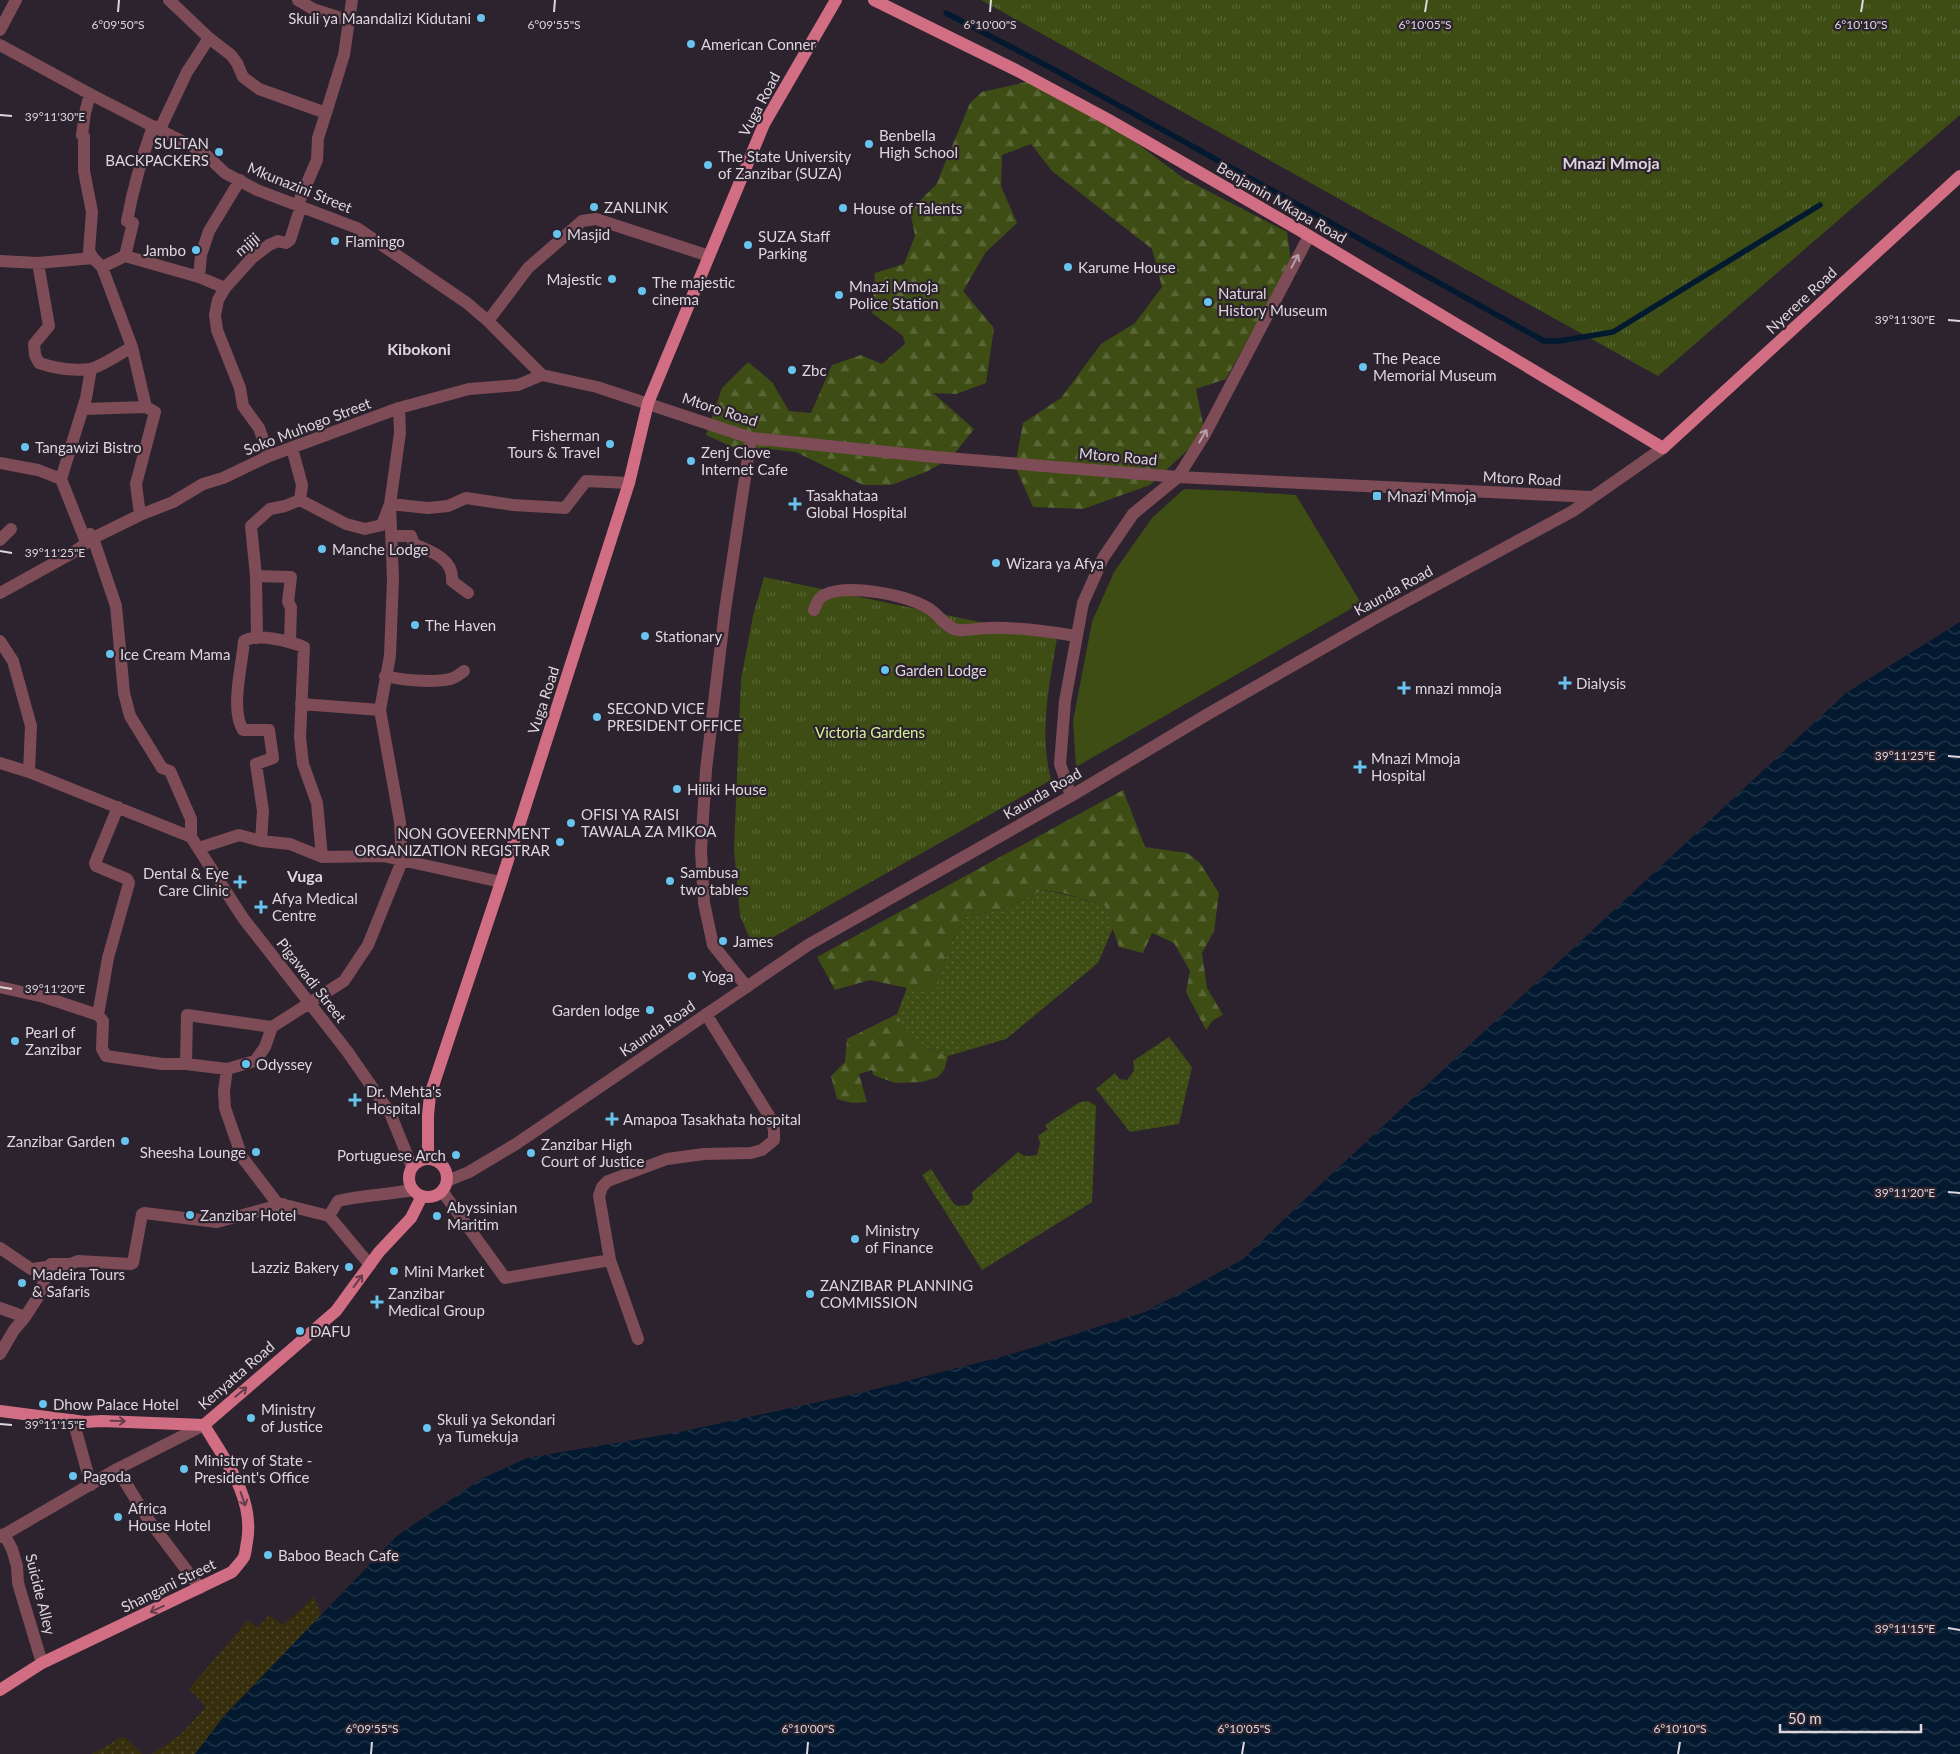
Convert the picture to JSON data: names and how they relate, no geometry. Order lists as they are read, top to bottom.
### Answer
{
  "streets": {
    "main road": [
      "Vuga Road",
      "Benjamin Mkapa Road",
      "Nyerere Road",
      "Kenyatta Road",
      "Shangani Street"
    ],
    "street": [
      "Mkunazini Street",
      "mjiji",
      "Mtoro Road",
      "Soko Muhogo Street",
      "Kaunda Road",
      "Pigawadi Street",
      "Suicide Alley"
    ]
  },
  "crossings": [
    ["Vuga Road", "Mtoro Road"],
    ["Vuga Road", "Kaunda Road"],
    ["Vuga Road", "Pigawadi Street"],
    ["Vuga Road", "Kenyatta Road"],
    ["Mkunazini Street", "mjiji"],
    ["Mkunazini Street", "Soko Muhogo Street"],
    ["Benjamin Mkapa Road", "Nyerere Road"],
    ["Benjamin Mkapa Road", "Kaunda Road"],
    ["Nyerere Road", "Kaunda Road"],
    ["Mtoro Road", "Kaunda Road"],
    ["Kaunda Road", "Pigawadi Street"],
    ["Kaunda Road", "Kenyatta Road"],
    ["Pigawadi Street", "Kenyatta Road"],
    ["Kenyatta Road", "Shangani Street"],
    ["Shangani Street", "Suicide Alley"]
  ],
  "one_way": ["Kenyatta Road"],
  "districts": ["Mnazi Mmoja", "Kibokoni", "Vuga"],
  "parks": ["Victoria Gardens"],
  "places": {
    "other": [
      "Skuli ya Maandalizi Kidutani",
      "American Conner",
      "Benbella High School",
      "SULTAN BACKPACKERS",
      "The State University of Zanzibar (SUZA)",
      "ZANLINK",
      "House of Talents",
      "Masjid",
      "Flamingo",
      "SUZA Staff Parking",
      "Jambo",
      "Karume House",
      "Majestic",
      "The majestic cinema",
      "Mnazi Mmoja Police Station",
      "Natural History Museum",
      "The Peace Memorial Museum",
      "Zbc",
      "Fisherman Tours & Travel",
      "Tangawizi Bistro",
      "Zenj Clove Internet Cafe",
      "Manche Lodge",
      "Wizara ya Afya",
      "The Haven",
      "Stationary",
      "Ice Cream Mama",
      "Garden Lodge",
      "SECOND VICE PRESIDENT OFFICE",
      "Hiliki House",
      "OFISI YA RAISI TAWALA ZA MIKOA",
      "NON GOVEERNMENT ORGANIZATION REGISTRAR",
      "Sambusa two tables",
      "James",
      "Yoga",
      "Garden lodge",
      "Pearl of Zanzibar",
      "Odyssey",
      "Zanzibar Garden",
      "Sheesha Lounge",
      "Zanzibar High Court of Justice",
      "Portuguese Arch",
      "Zanzibar Hotel",
      "Abyssinian Maritim",
      "Ministry of Finance",
      "Lazziz Bakery",
      "Mini Market",
      "Madeira Tours & Safaris",
      "ZANZIBAR PLANNING COMMISSION",
      "DAFU",
      "Dhow Palace Hotel",
      "Ministry of Justice",
      "Skuli ya Sekondari ya Tumekuja",
      "Ministry of State - President's Office",
      "Pagoda",
      "Africa House Hotel",
      "Baboo Beach Cafe"
    ],
    "transit": ["Mnazi Mmoja"],
    "health": [
      "Tasakhataa Global Hospital",
      "Dialysis",
      "mnazi mmoja",
      "Mnazi Mmoja Hospital",
      "Dental & Eye Care Clinic",
      "Afya Medical Centre",
      "Dr. Mehta's Hospital",
      "Amapoa Tasakhata hospital",
      "Zanzibar Medical Group"
    ]
  },
  "scale_bar": "50 m",
  "coordinates": [
    "6°09'50\"S",
    "6°09'55\"S",
    "6°10'00\"S",
    "6°10'05\"S",
    "6°10'10\"S",
    "39°11'30\"E",
    "39°11'25\"E",
    "39°11'20\"E",
    "39°11'15\"E"
  ]
}
